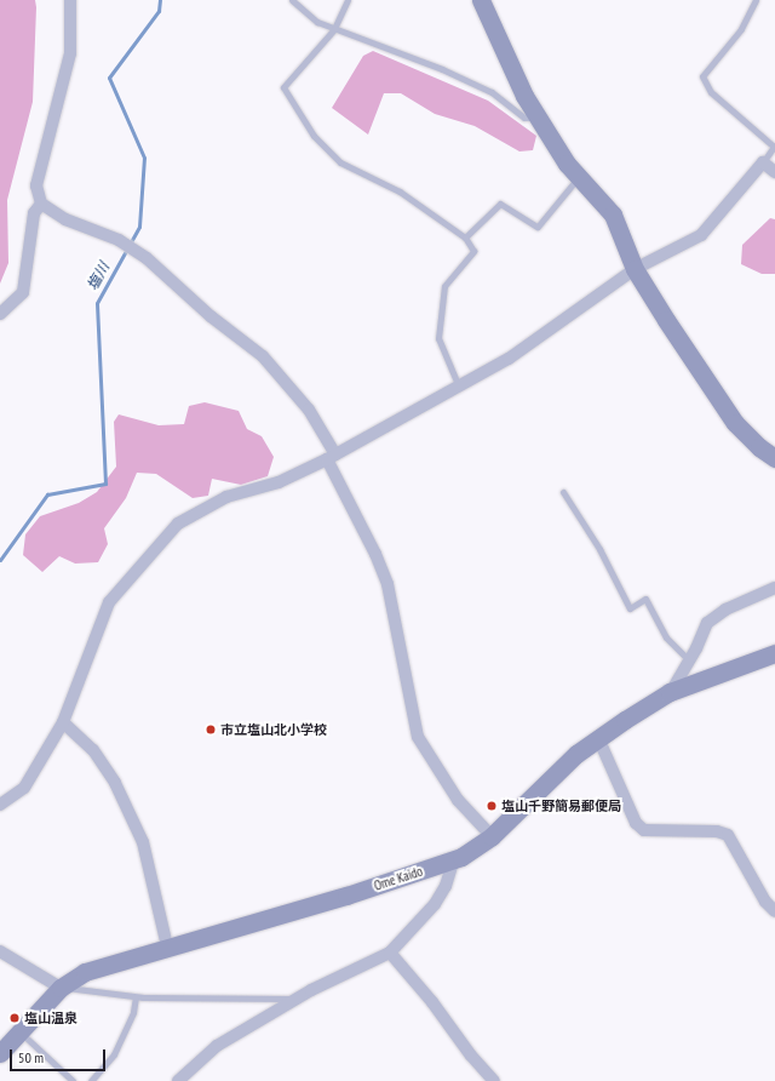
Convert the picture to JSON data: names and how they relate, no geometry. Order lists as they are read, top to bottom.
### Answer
{
  "streets": {
    "street": ["Ome Kaido"]
  },
  "water": ["塩川"],
  "places": ["市立塩山北小学校", "塩山千野簡易郵便局", "塩山温泉"],
  "scale_bar": "50 m"
}
